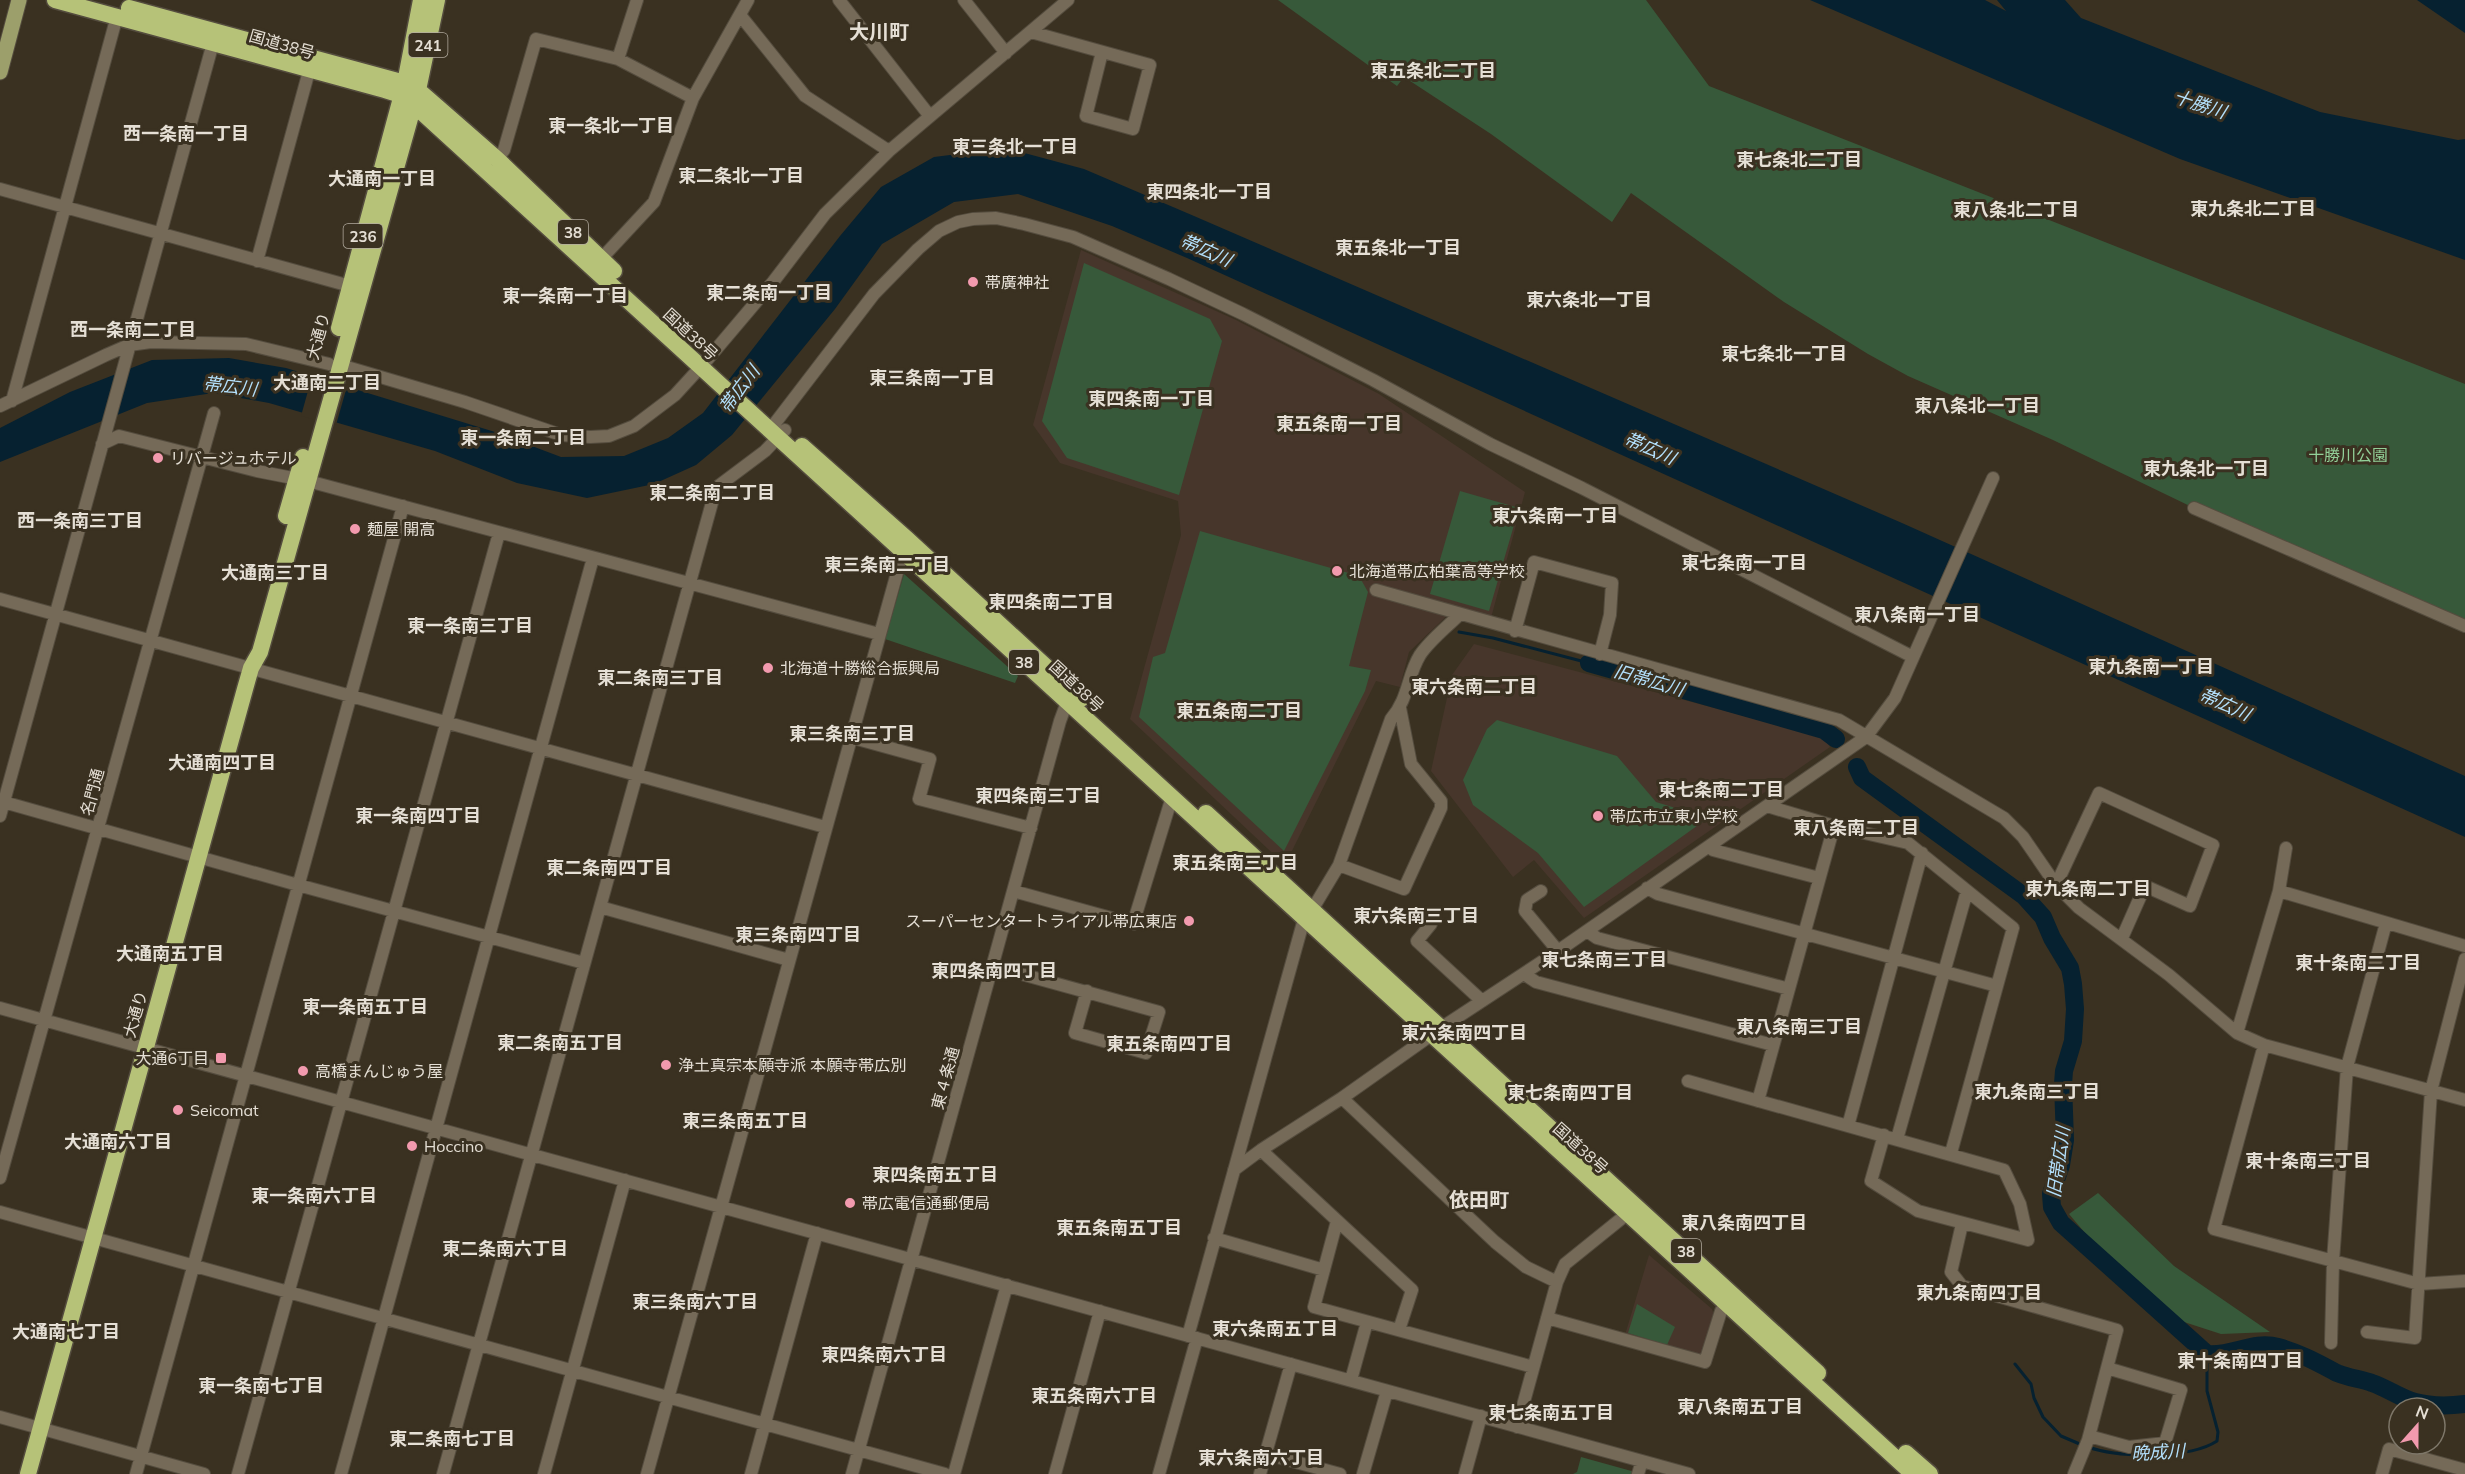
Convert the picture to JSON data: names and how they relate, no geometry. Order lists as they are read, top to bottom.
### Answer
{
  "streets": {
    "highway": [
      "国道38号",
      "241",
      "38",
      "236",
      "大通り"
    ],
    "street": ["名門通", "東４条通"]
  },
  "crossings": [
    ["国道38号", "241"],
    ["国道38号", "大通り"],
    ["国道38号", "東４条通"],
    ["241", "大通り"]
  ],
  "districts": [
    "大川町",
    "東五条北二丁目",
    "東一条北一丁目",
    "西一条南一丁目",
    "東三条北一丁目",
    "東七条北二丁目",
    "東二条北一丁目",
    "大通南一丁目",
    "東四条北一丁目",
    "東九条北二丁目",
    "東八条北二丁目",
    "東五条北一丁目",
    "東二条南一丁目",
    "東一条南一丁目",
    "東六条北一丁目",
    "西一条南二丁目",
    "東七条北一丁目",
    "東三条南一丁目",
    "大通南二丁目",
    "東四条南一丁目",
    "東八条北一丁目",
    "東五条南一丁目",
    "東一条南二丁目",
    "東九条北一丁目",
    "東二条南二丁目",
    "東六条南一丁目",
    "西一条南三丁目",
    "東七条南一丁目",
    "東三条南二丁目",
    "大通南三丁目",
    "東四条南二丁目",
    "東八条南一丁目",
    "東一条南三丁目",
    "東九条南一丁目",
    "東二条南三丁目",
    "東六条南二丁目",
    "東五条南二丁目",
    "東三条南三丁目",
    "大通南四丁目",
    "東七条南二丁目",
    "東四条南三丁目",
    "東一条南四丁目",
    "東八条南二丁目",
    "東五条南三丁目",
    "東二条南四丁目",
    "東九条南二丁目",
    "東六条南三丁目",
    "東三条南四丁目",
    "大通南五丁目",
    "東七条南三丁目",
    "東十条南二丁目",
    "東四条南四丁目",
    "東一条南五丁目",
    "東八条南三丁目",
    "東六条南四丁目",
    "東二条南五丁目",
    "東五条南四丁目",
    "東九条南三丁目",
    "東七条南四丁目",
    "東三条南五丁目",
    "大通南六丁目",
    "東十条南三丁目",
    "東四条南五丁目",
    "東一条南六丁目",
    "依田町",
    "東八条南四丁目",
    "東五条南五丁目",
    "東二条南六丁目",
    "東九条南四丁目",
    "東三条南六丁目",
    "東六条南五丁目",
    "大通南七丁目",
    "東四条南六丁目",
    "東十条南四丁目",
    "東一条南七丁目",
    "東五条南六丁目",
    "東八条南五丁目",
    "東七条南五丁目",
    "東二条南七丁目",
    "東六条南六丁目"
  ],
  "water": [
    "十勝川",
    "帯広川",
    "旧帯広川",
    "晩成川"
  ],
  "parks": ["十勝川公園"],
  "places": {
    "other": [
      "帯廣神社",
      "リバージュホテル",
      "麺屋 開高",
      "北海道帯広柏葉高等学校",
      "北海道十勝総合振興局",
      "帯広市立東小学校",
      "スーパーセンタートライアル帯広東店",
      "浄土真宗本願寺派 本願寺帯広別",
      "高橋まんじゅう屋",
      "Seicomat",
      "Hoccino",
      "帯広電信通郵便局"
    ],
    "transit": ["大通6丁目"]
  },
  "north": "top"
}
